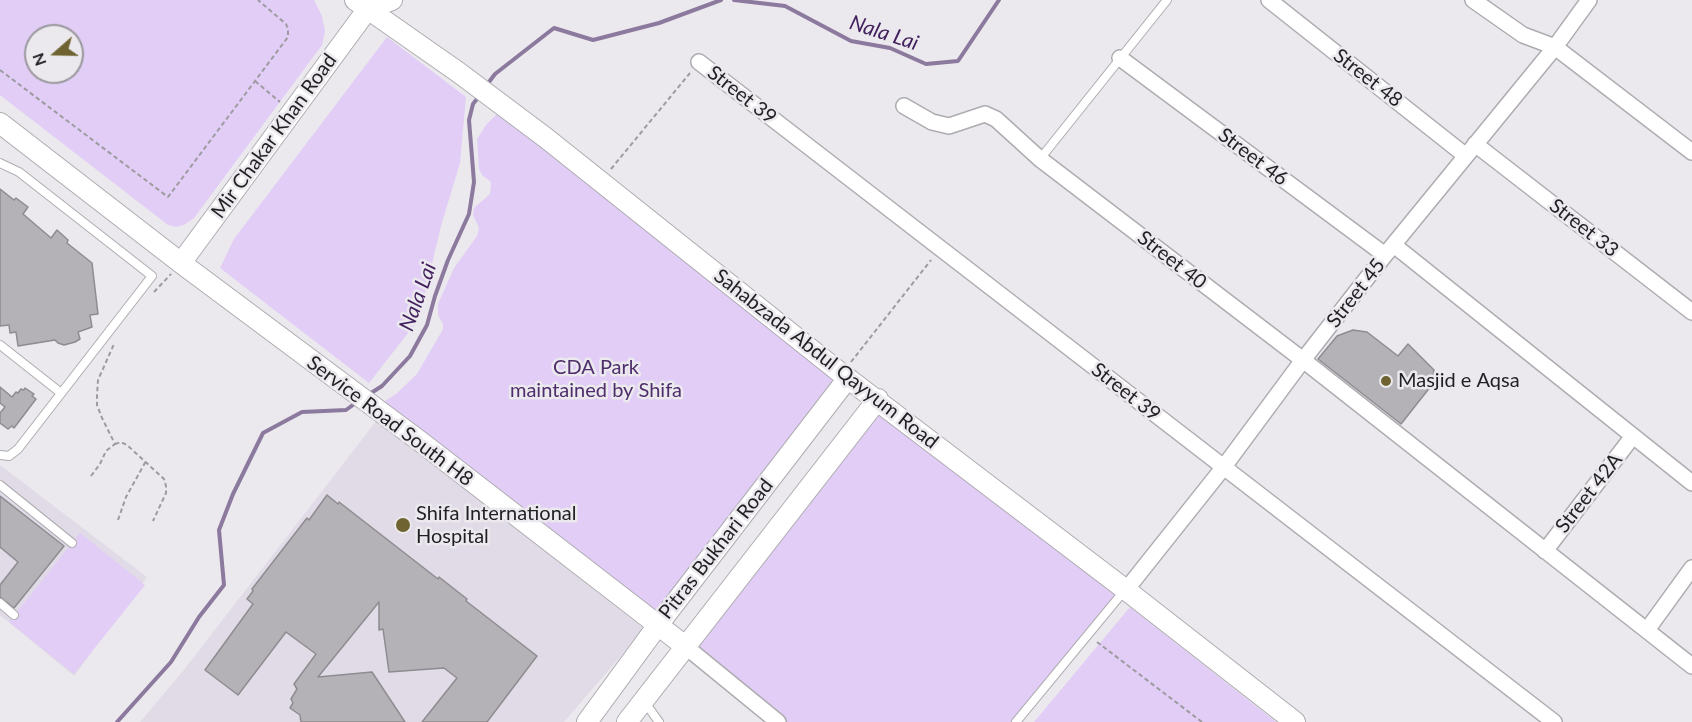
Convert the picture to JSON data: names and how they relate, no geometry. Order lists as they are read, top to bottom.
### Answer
{
  "streets": {
    "street": [
      "Street 48",
      "Street 39",
      "Mir Chakar Khan Road",
      "Street 46",
      "Street 33",
      "Street 40",
      "Street 45",
      "Sahabzada Abdul Qayyum Road",
      "Service Road South H8",
      "Street 42A",
      "Pitras Bukhari Road"
    ]
  },
  "crossings": [
    ["Street 48", "Street 33"],
    ["Street 48", "Street 45"],
    ["Street 39", "Street 45"],
    ["Mir Chakar Khan Road", "Sahabzada Abdul Qayyum Road"],
    ["Mir Chakar Khan Road", "Service Road South H8"],
    ["Street 46", "Street 45"],
    ["Street 46", "Street 42A"],
    ["Street 33", "Street 45"],
    ["Street 40", "Street 45"],
    ["Street 40", "Street 42A"],
    ["Street 45", "Sahabzada Abdul Qayyum Road"],
    ["Sahabzada Abdul Qayyum Road", "Pitras Bukhari Road"],
    ["Service Road South H8", "Pitras Bukhari Road"]
  ],
  "water": ["Nala Lai"],
  "parks": ["CDA Park maintained by Shifa"],
  "places": ["Masjid e Aqsa", "Shifa International Hospital"],
  "north": "left"
}
